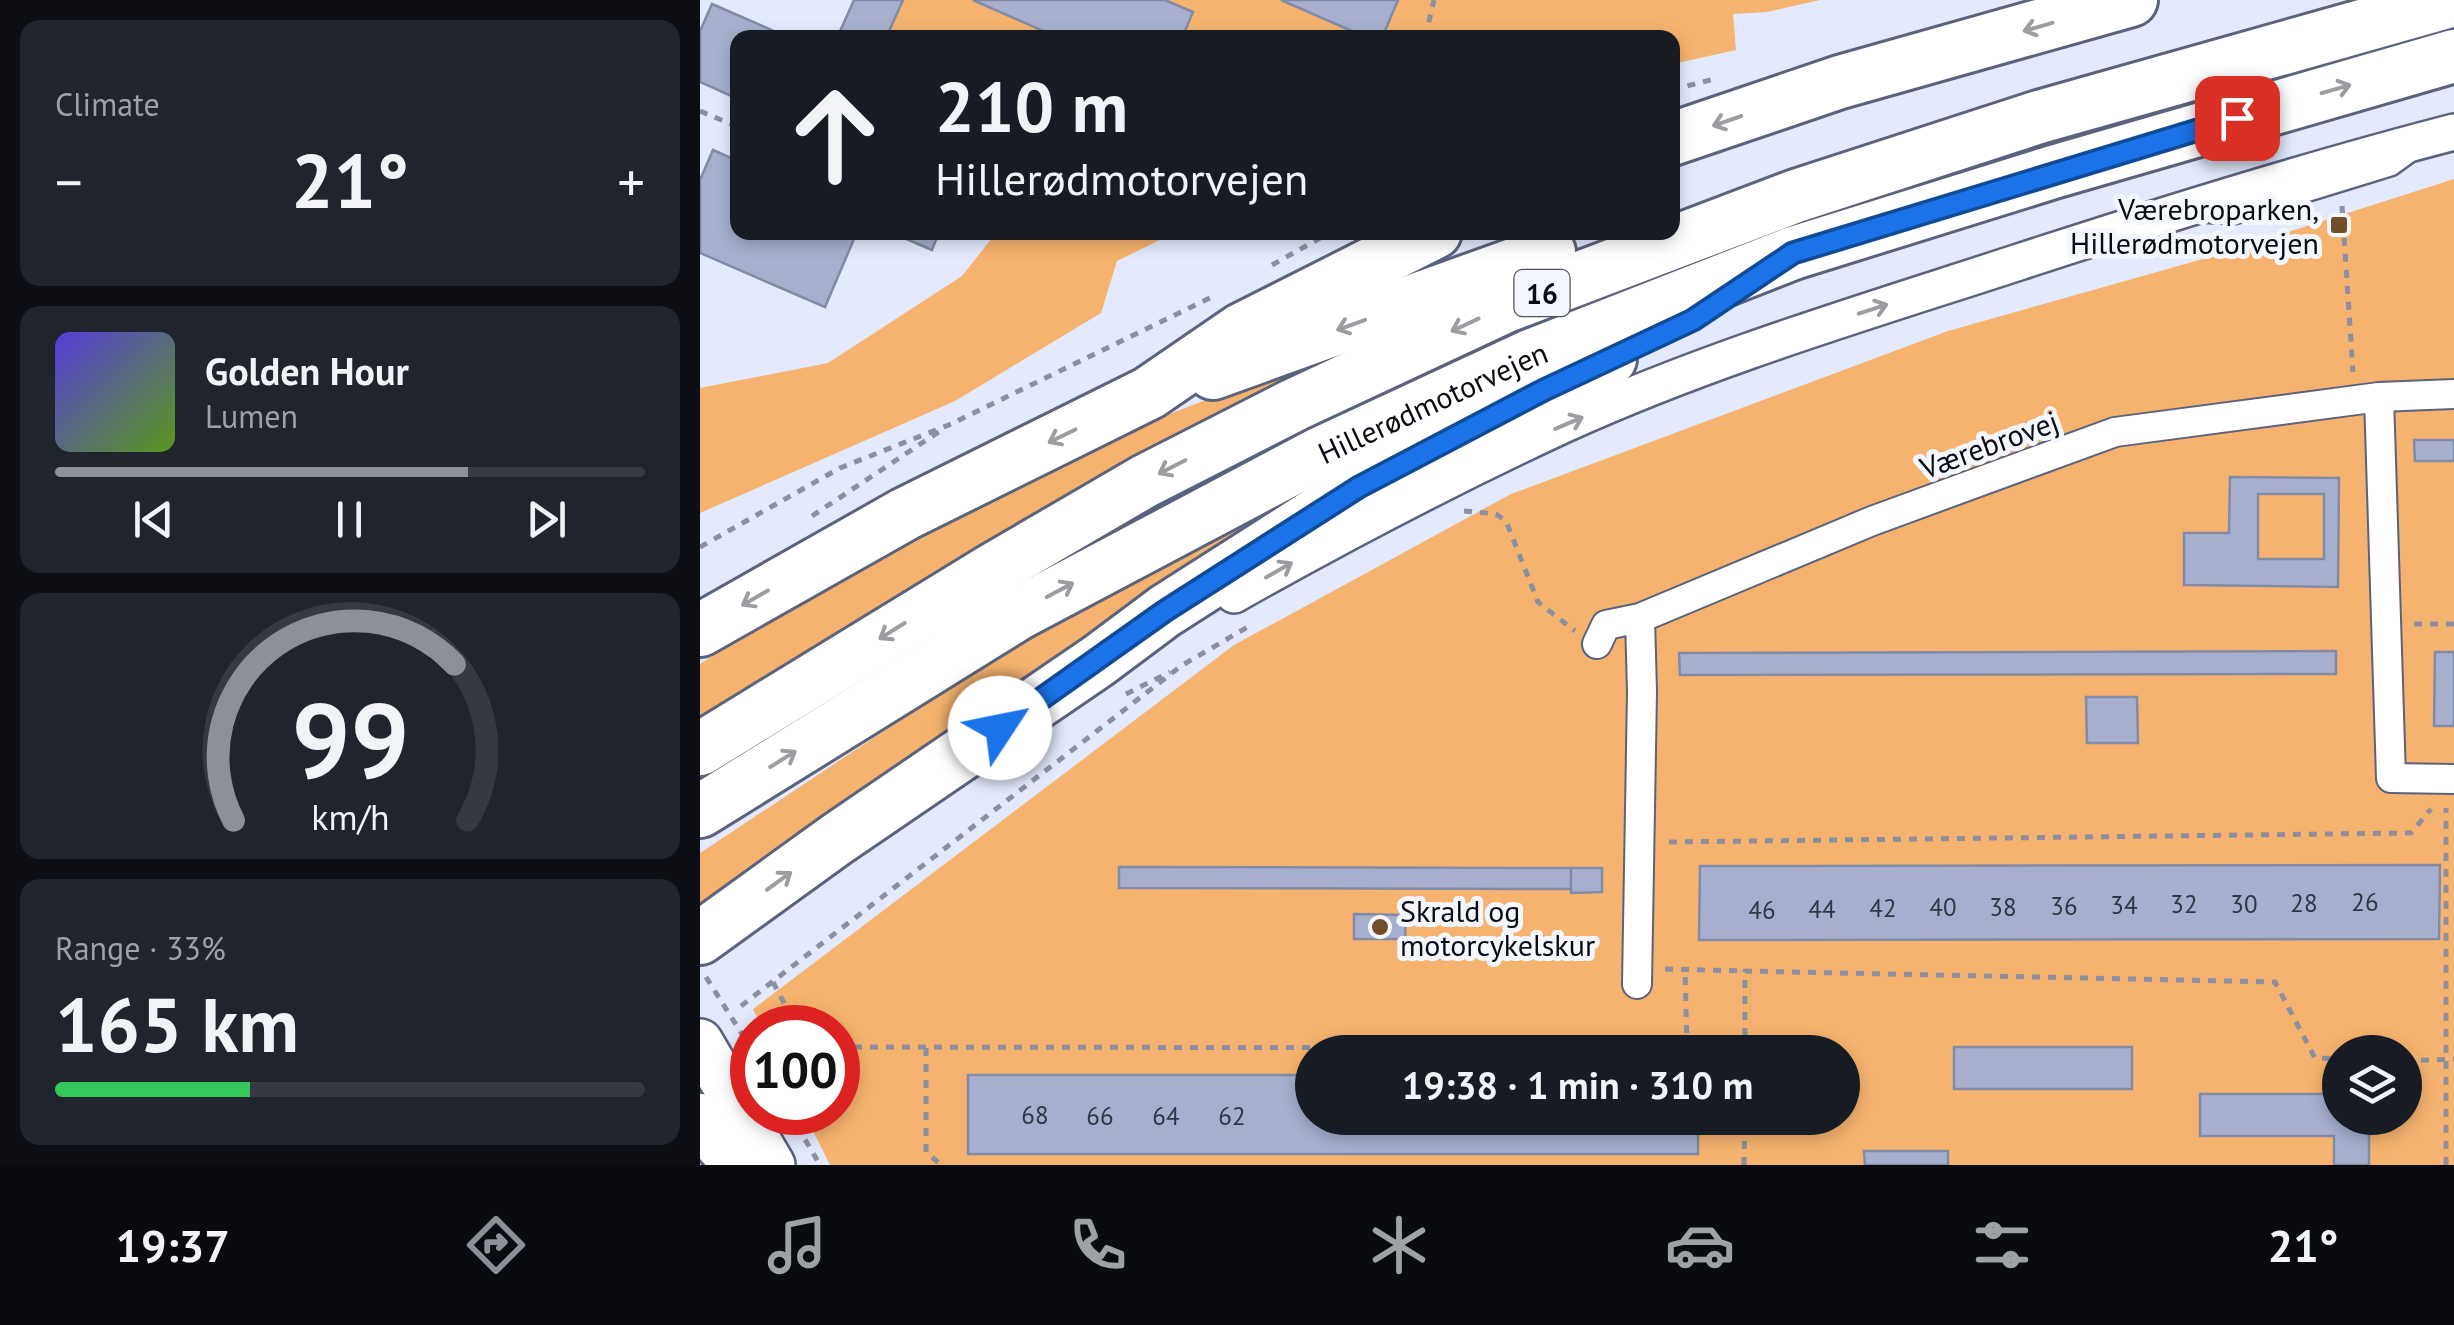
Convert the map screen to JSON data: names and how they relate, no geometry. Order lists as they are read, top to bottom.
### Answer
{
  "streets": {
    "highway": ["16", "Hillerødmotorvejen"],
    "street": ["Værebrovej"]
  },
  "places": {
    "transit": ["Værebroparken, Hillerødmotorvejen"],
    "other": ["Skrald og motorcykelskur"]
  },
  "house_numbers": [
    "26",
    "28",
    "32",
    "30",
    "34",
    "36",
    "40",
    "38",
    "42",
    "44",
    "46",
    "68",
    "66",
    "64",
    "62"
  ],
  "page": {
    "tile": [
      "Climate",
      ["Range · 33%", "165 km"]
    ],
    "turn": ["210 m", "Hillerødmotorvejen"],
    "heat": ["−", "21°", "+"],
    "song": ["Golden Hour", "Lumen"],
    "limit": "100",
    "trip": "19:38 · 1 min · 310 m",
    "tabs": ["19:37", "21°"],
    "gauge": ["99", "km/h"]
  }
}
